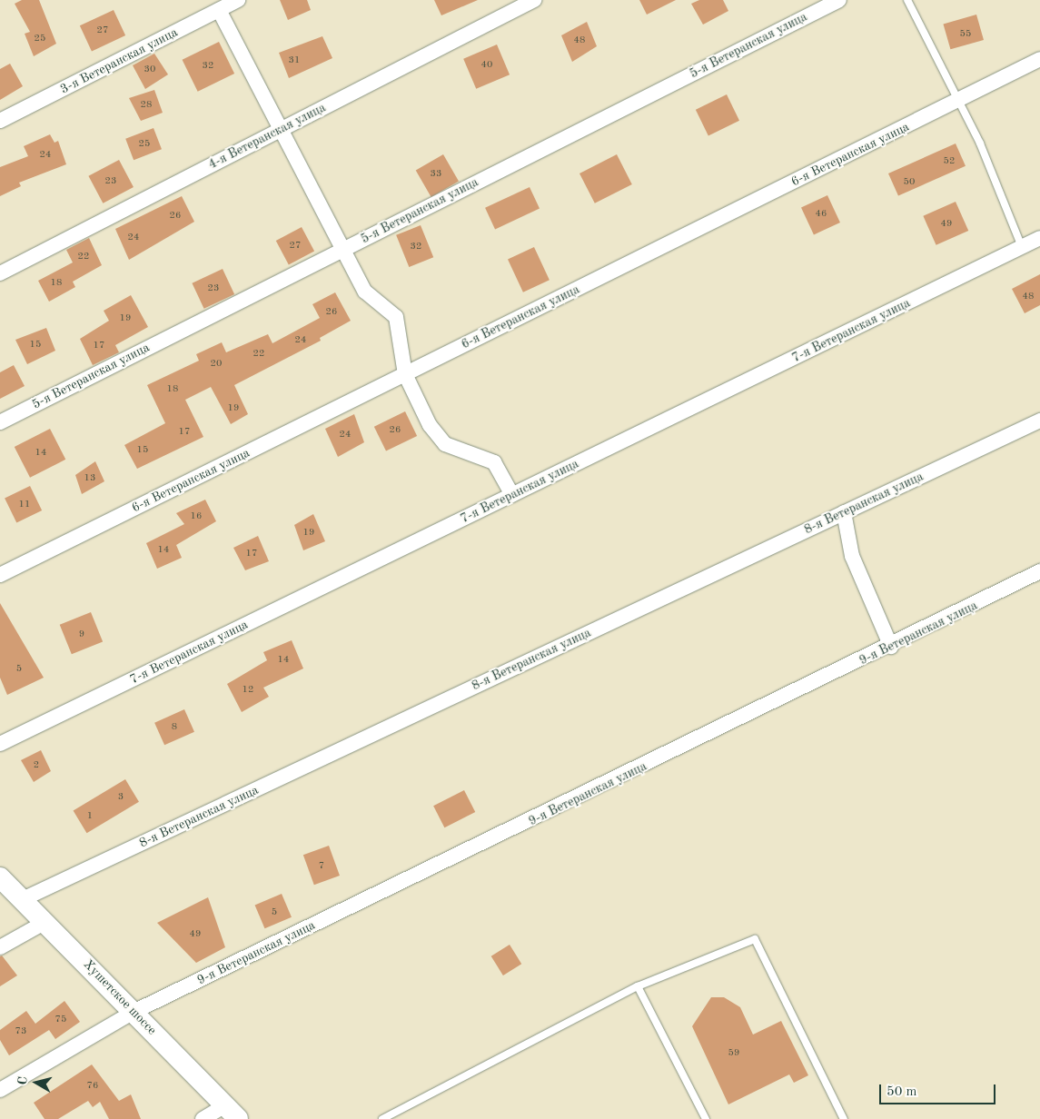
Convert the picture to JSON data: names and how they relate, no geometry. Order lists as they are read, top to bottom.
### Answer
{
  "streets": {
    "main road": ["Хушетское шоссе"],
    "street": [
      "5-я Ветеранская улица",
      "3-я Ветеранская улица",
      "4-я Ветеранская улица",
      "6-я Ветеранская улица",
      "7-я Ветеранская улица",
      "8-я Ветеранская улица",
      "9-я Ветеранская улица"
    ]
  },
  "crossings": [
    ["8-я Ветеранская улица", "Хушетское шоссе"],
    ["9-я Ветеранская улица", "Хушетское шоссе"]
  ],
  "house_numbers": [
    "27",
    "55",
    "25",
    "48",
    "31",
    "40",
    "32",
    "30",
    "28",
    "25",
    "24",
    "52",
    "33",
    "23",
    "50",
    "46",
    "26",
    "49",
    "24",
    "27",
    "32",
    "22",
    "18",
    "23",
    "48",
    "26",
    "19",
    "24",
    "15",
    "17",
    "22",
    "20",
    "18",
    "19",
    "26",
    "17",
    "24",
    "15",
    "14",
    "13",
    "11",
    "16",
    "19",
    "14",
    "17",
    "9",
    "14",
    "5",
    "12",
    "8",
    "2",
    "3",
    "1",
    "7",
    "5",
    "49",
    "75",
    "73",
    "59",
    "76"
  ],
  "scale_bar": "50 m",
  "north": "left"
}
